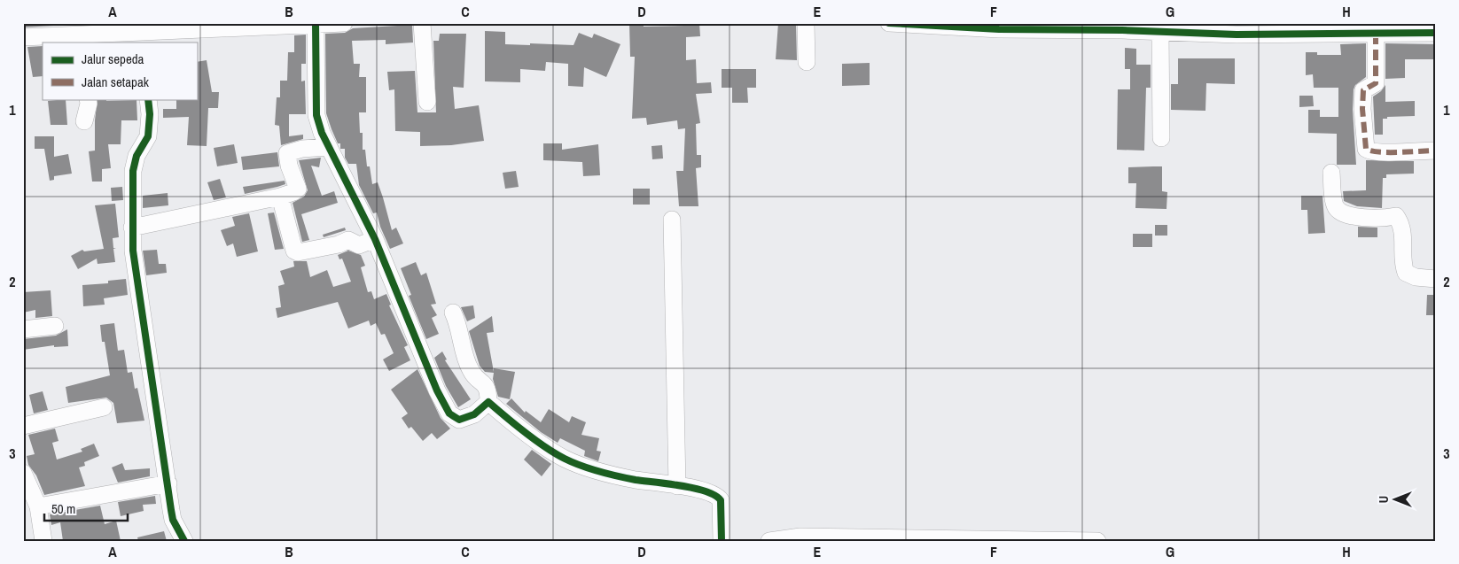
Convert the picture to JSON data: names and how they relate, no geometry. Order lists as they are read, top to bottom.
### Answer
{
  "legend": ["Jalur sepeda", "Jalan setapak"],
  "scale_bar": "50 m",
  "north": "left",
  "grid": {
    "columns": [
      "A",
      "B",
      "C",
      "D",
      "E",
      "F",
      "G",
      "H"
    ],
    "rows": ["1", "2", "3"]
  }
}
